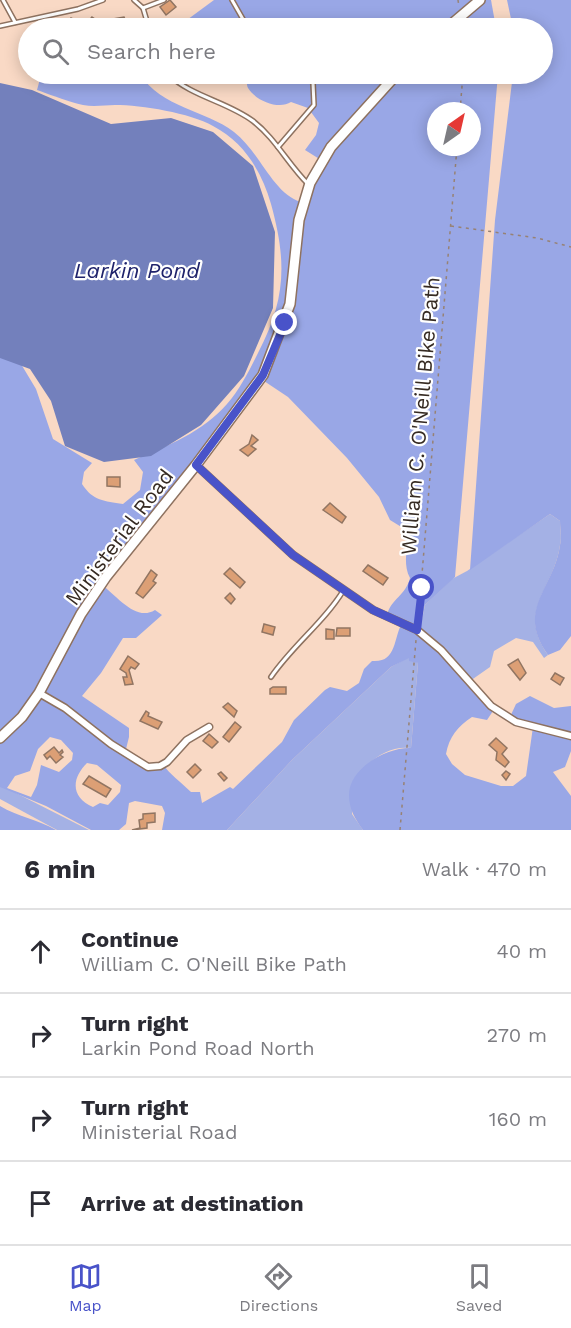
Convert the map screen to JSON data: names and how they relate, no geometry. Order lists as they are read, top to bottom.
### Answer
{
  "streets": {
    "main road": ["Ministerial Road"],
    "path": ["William C. O'Neill Bike Path"]
  },
  "water": ["Larkin Pond"],
  "north": "top right",
  "page": {
    "search": "Search here",
    "heading": ["6 min", "Walk · 470 m"],
    "list": [
      ["Continue", "William C. O'Neill Bike Path", "40 m"],
      ["Turn right", "Larkin Pond Road North", "270 m"],
      ["Turn right", "Ministerial Road", "160 m"],
      "Arrive at destination"
    ],
    "nav": ["Map", "Directions", "Saved"]
  }
}
